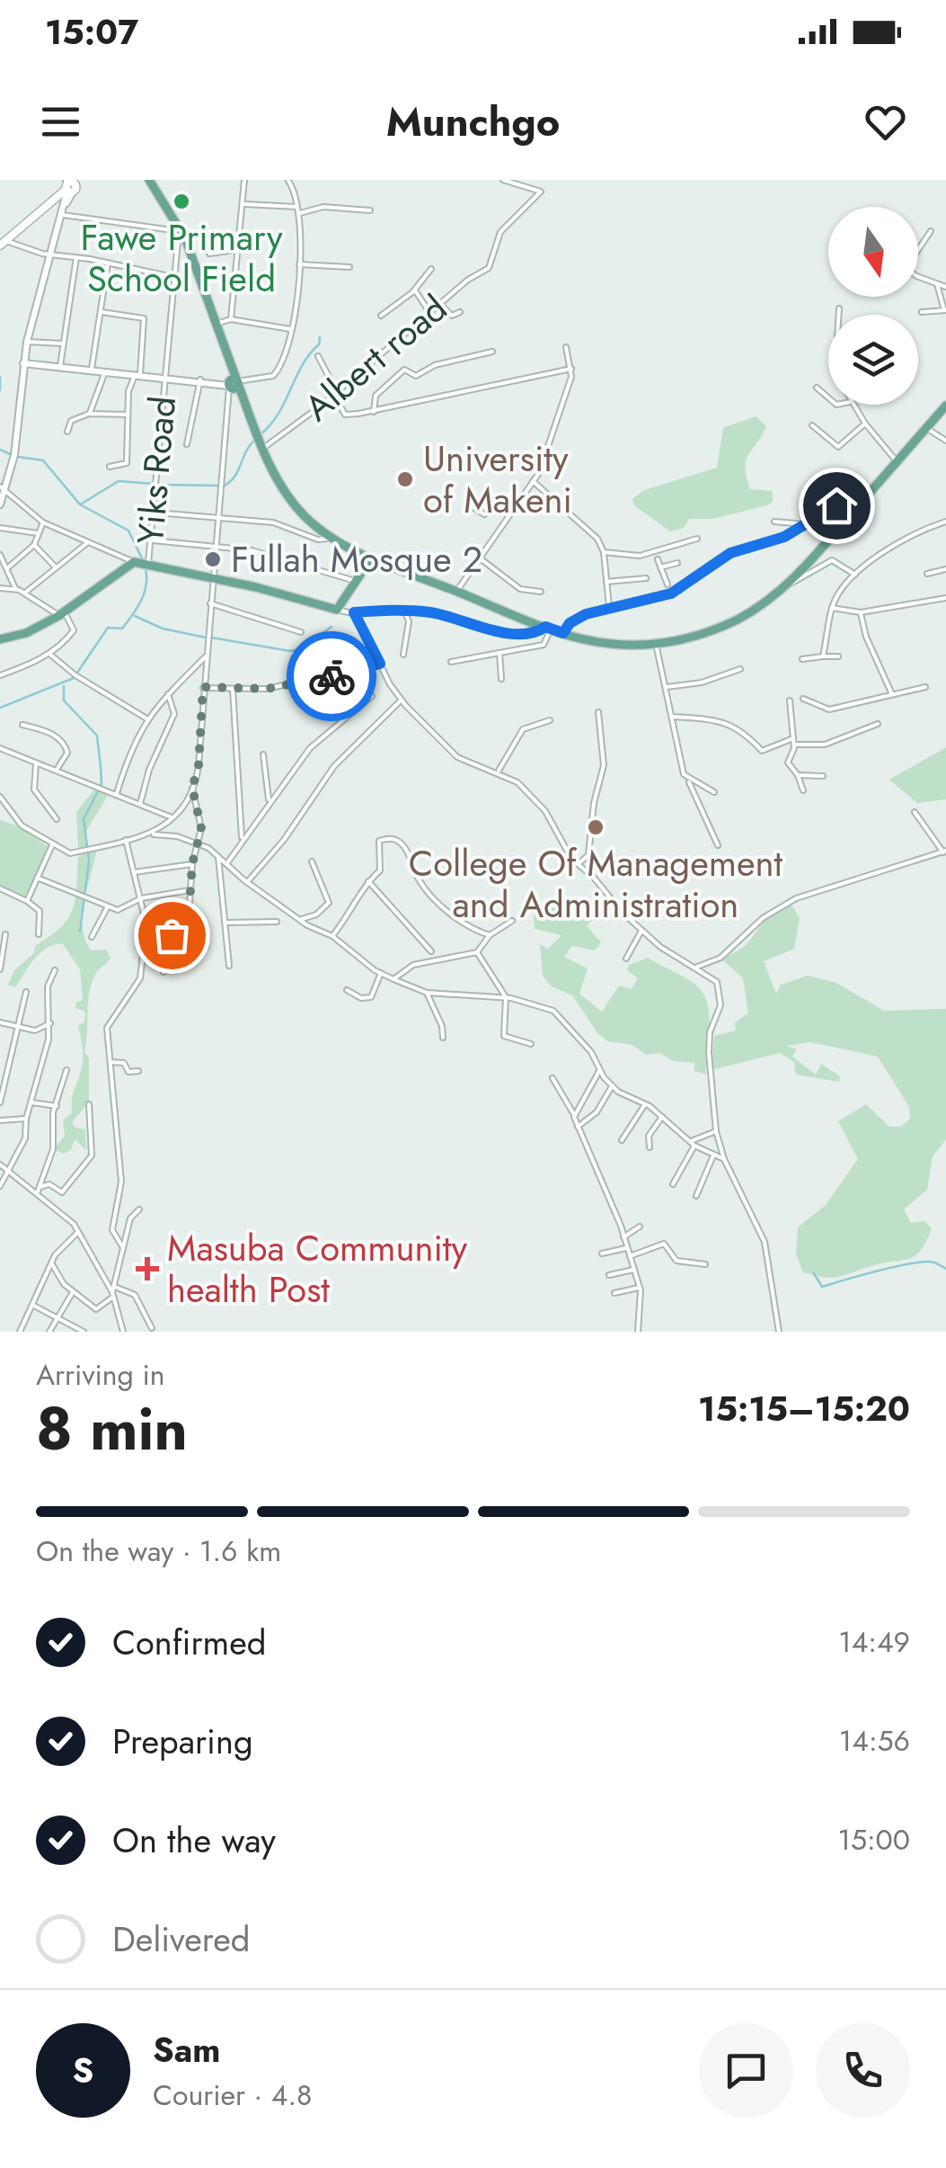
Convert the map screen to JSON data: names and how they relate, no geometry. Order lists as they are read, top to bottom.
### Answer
{
  "streets": {
    "street": ["Albert road", "Yiks Road"]
  },
  "places": {
    "other": [
      "Fawe Primary School Field",
      "University of Makeni",
      "Fullah Mosque 2",
      "College Of Management and Administration"
    ],
    "health": ["Masuba Community health Post"]
  },
  "north": "bottom",
  "page": {
    "status": "15:07",
    "header": "Munchgo",
    "heading": ["8 min", "Arriving in", "15:15–15:20"],
    "panel": ["Sam", "Courier · 4.8"],
    "bar": "On the way · 1.6 km",
    "list": [
      ["Confirmed", "14:49"],
      ["Preparing", "14:56"],
      ["On the way", "15:00"],
      "Delivered"
    ],
    "round": "S"
  }
}
